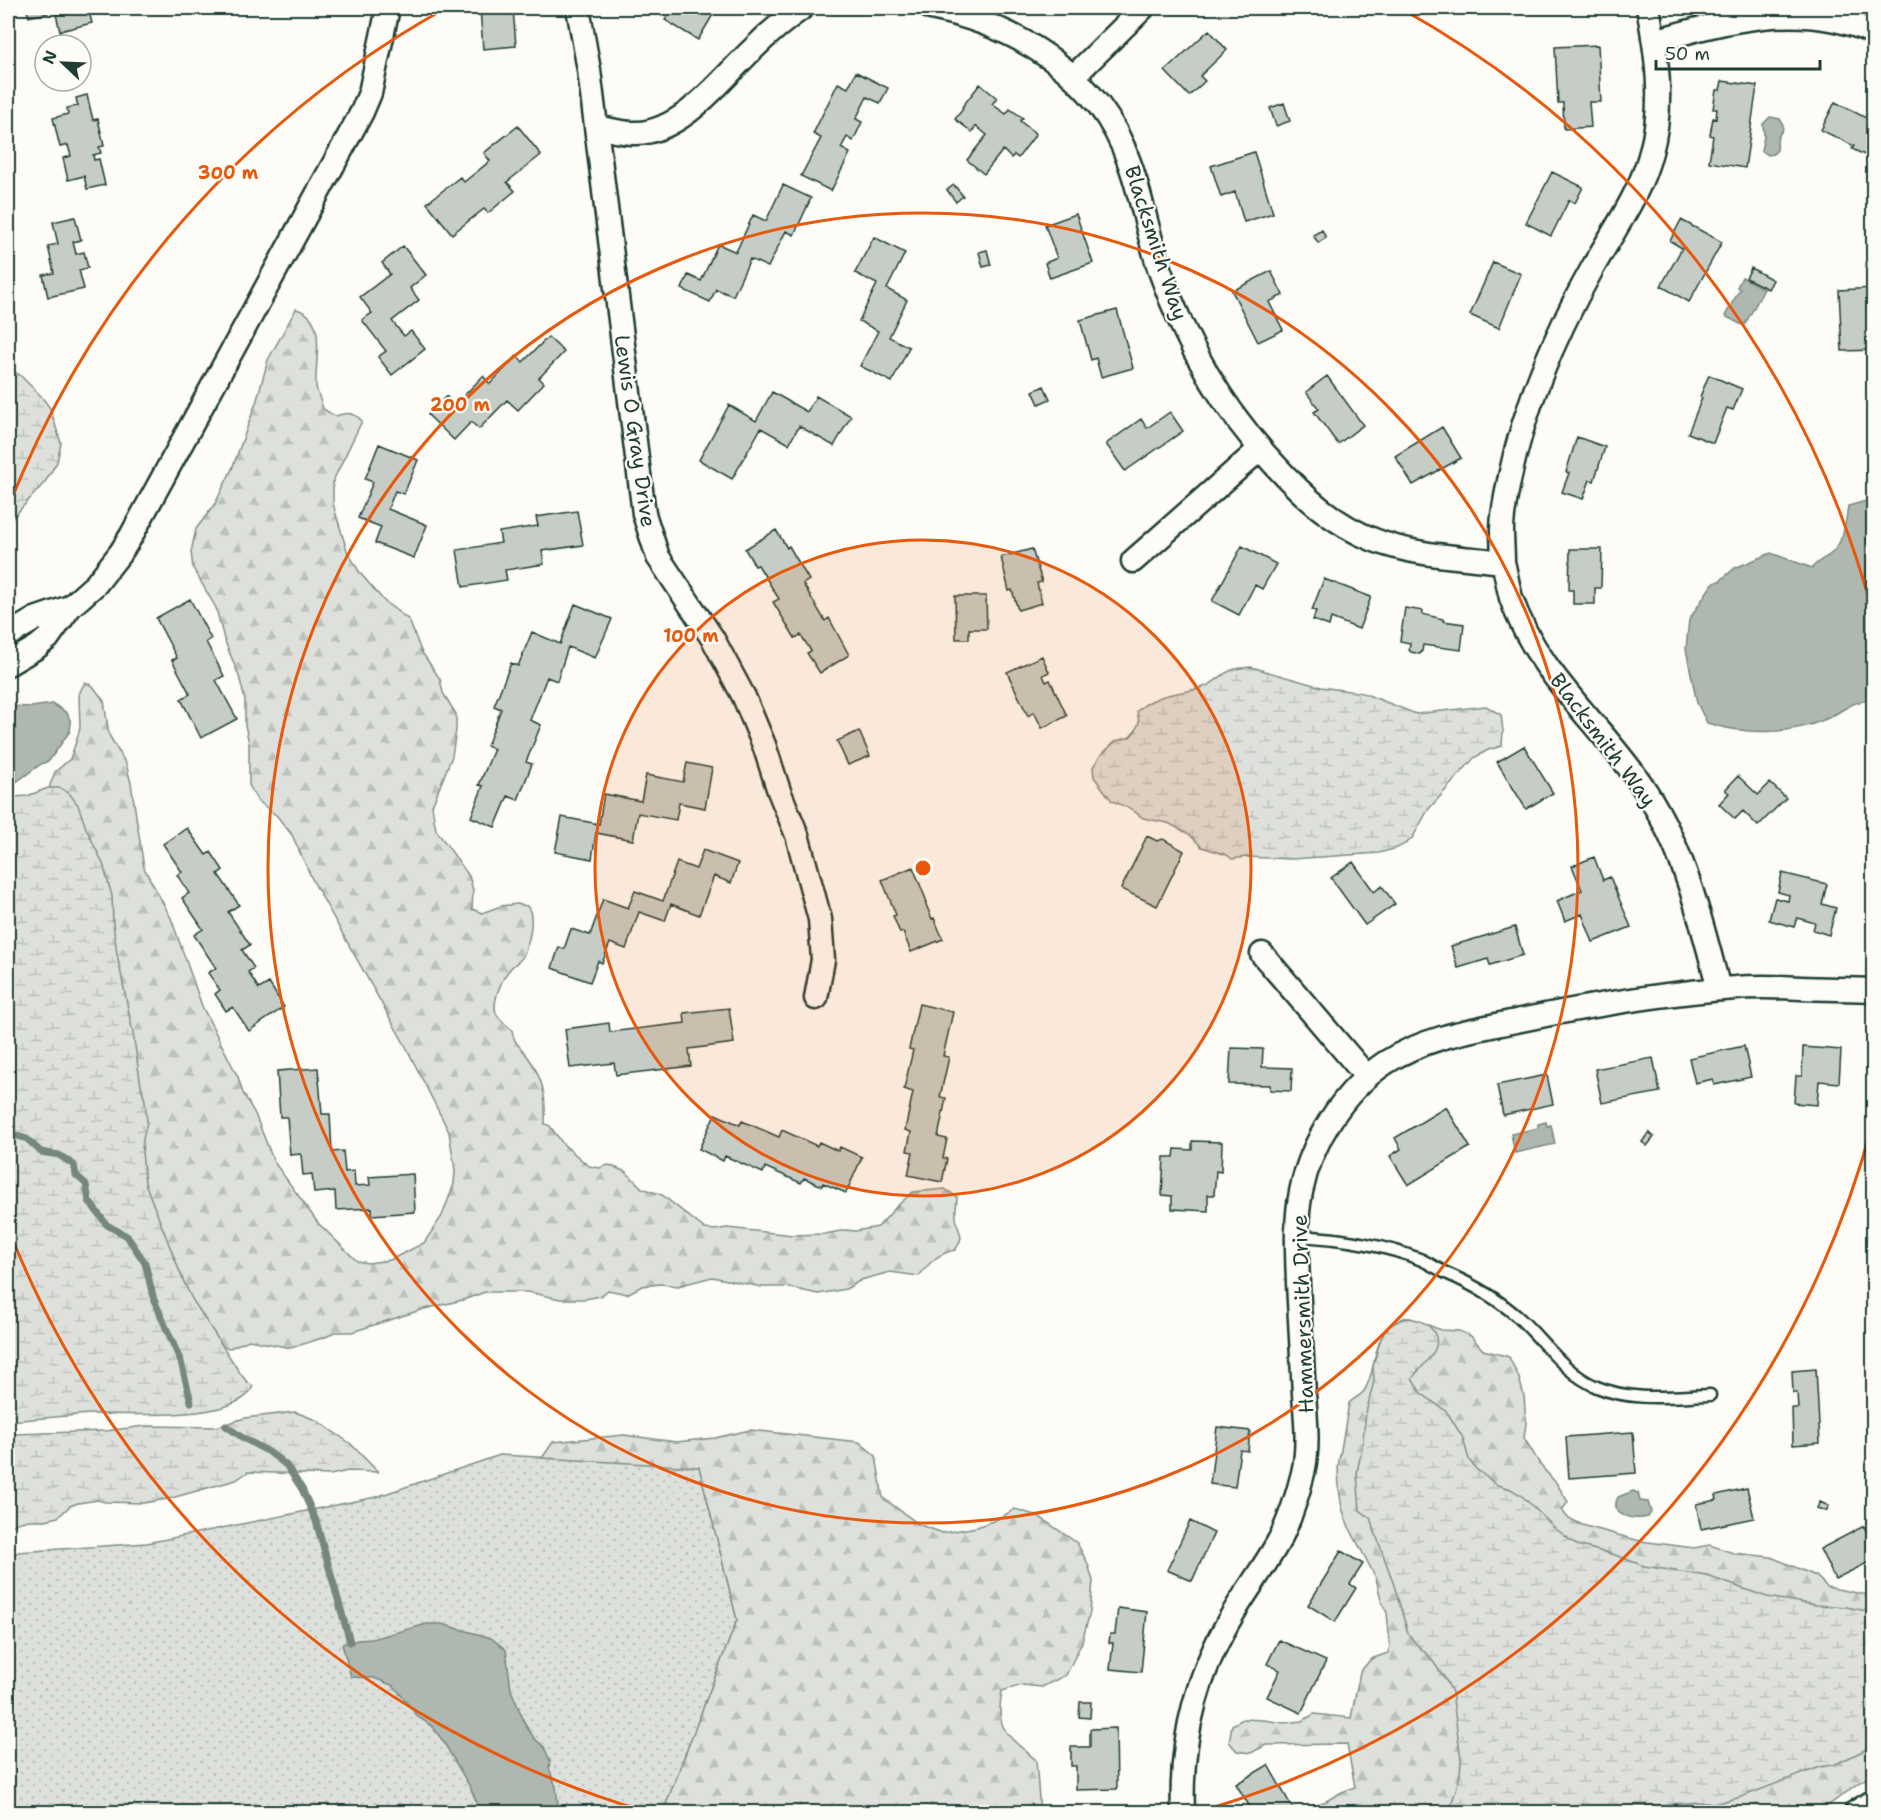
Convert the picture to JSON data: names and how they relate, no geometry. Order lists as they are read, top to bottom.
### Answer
{
  "streets": {
    "street": ["Blacksmith Way", "Lewis O Gray Drive", "Hammersmith Drive"]
  },
  "crossings": [
    ["Blacksmith Way", "Hammersmith Drive"]
  ],
  "scale_bar": "50 m",
  "north": "top left",
  "rings": ["300 m", "200 m", "100 m"]
}
